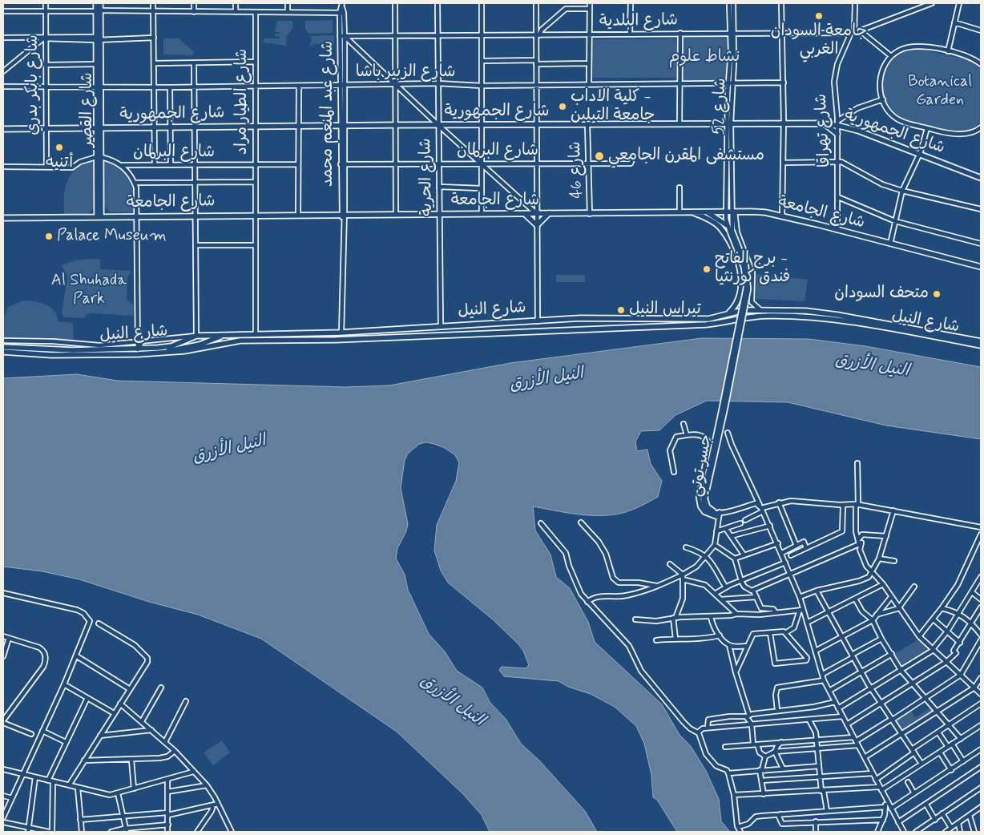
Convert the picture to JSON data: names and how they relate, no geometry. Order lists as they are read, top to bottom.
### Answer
{
  "streets": {
    "main road": [
      "شارع القصر",
      "شارع الجمهورية",
      "شارع الجامعة",
      "شارع النيل"
    ],
    "street": [
      "شارع البلدية",
      "شارع الزبير باشا",
      "شارع بابكر بدري",
      "شارع الطيار مراد",
      "شارع 52",
      "شارع عبد المنعم محمد",
      "شارع تهراقا",
      "شارع البرلمان",
      "شارع 46",
      "شارع الحرية",
      "جسر توتي"
    ]
  },
  "crossings": [
    ["شارع البلدية", "شارع 52"],
    ["شارع البلدية", "شارع عبد المنعم محمد"],
    ["شارع البلدية", "شارع تهراقا"],
    ["شارع البلدية", "شارع الحرية"],
    ["شارع الزبير باشا", "شارع بابكر بدري"],
    ["شارع الزبير باشا", "شارع الطيار مراد"],
    ["شارع الزبير باشا", "شارع 52"],
    ["شارع الزبير باشا", "شارع القصر"],
    ["شارع الزبير باشا", "شارع عبد المنعم محمد"],
    ["شارع الزبير باشا", "شارع الحرية"],
    ["شارع بابكر بدري", "شارع الجمهورية"],
    ["شارع الطيار مراد", "شارع الجمهورية"],
    ["شارع الطيار مراد", "شارع البرلمان"],
    ["شارع الطيار مراد", "شارع الجامعة"],
    ["شارع الطيار مراد", "شارع النيل"],
    ["شارع 52", "شارع الجمهورية"],
    ["شارع 52", "شارع الجامعة"],
    ["شارع القصر", "شارع الجمهورية"],
    ["شارع القصر", "شارع الجامعة"],
    ["شارع الجمهورية", "شارع عبد المنعم محمد"],
    ["شارع الجمهورية", "شارع تهراقا"],
    ["شارع الجمهورية", "شارع 46"],
    ["شارع الجمهورية", "شارع الحرية"],
    ["شارع عبد المنعم محمد", "شارع البرلمان"],
    ["شارع عبد المنعم محمد", "شارع الجامعة"],
    ["شارع عبد المنعم محمد", "شارع النيل"],
    ["شارع تهراقا", "شارع الجامعة"],
    ["شارع البرلمان", "شارع 46"],
    ["شارع البرلمان", "شارع الحرية"],
    ["شارع 46", "شارع الجامعة"],
    ["شارع الحرية", "شارع الجامعة"],
    ["شارع الحرية", "شارع النيل"]
  ],
  "water": ["النيل الأزرق"],
  "parks": ["نشاط علوم", "Botanical Garden", "Al Shuhada Park"],
  "places": [
    "جامعة السودان الغربي",
    "كلية الاداب - جامعة التيلين",
    "أتنيه",
    "مستشفى المقرن الجامعي",
    "Palace Museum",
    "برج الفاتح - فندق كورنثيا",
    "متحف السودان",
    "تيراس النيل"
  ]
}
